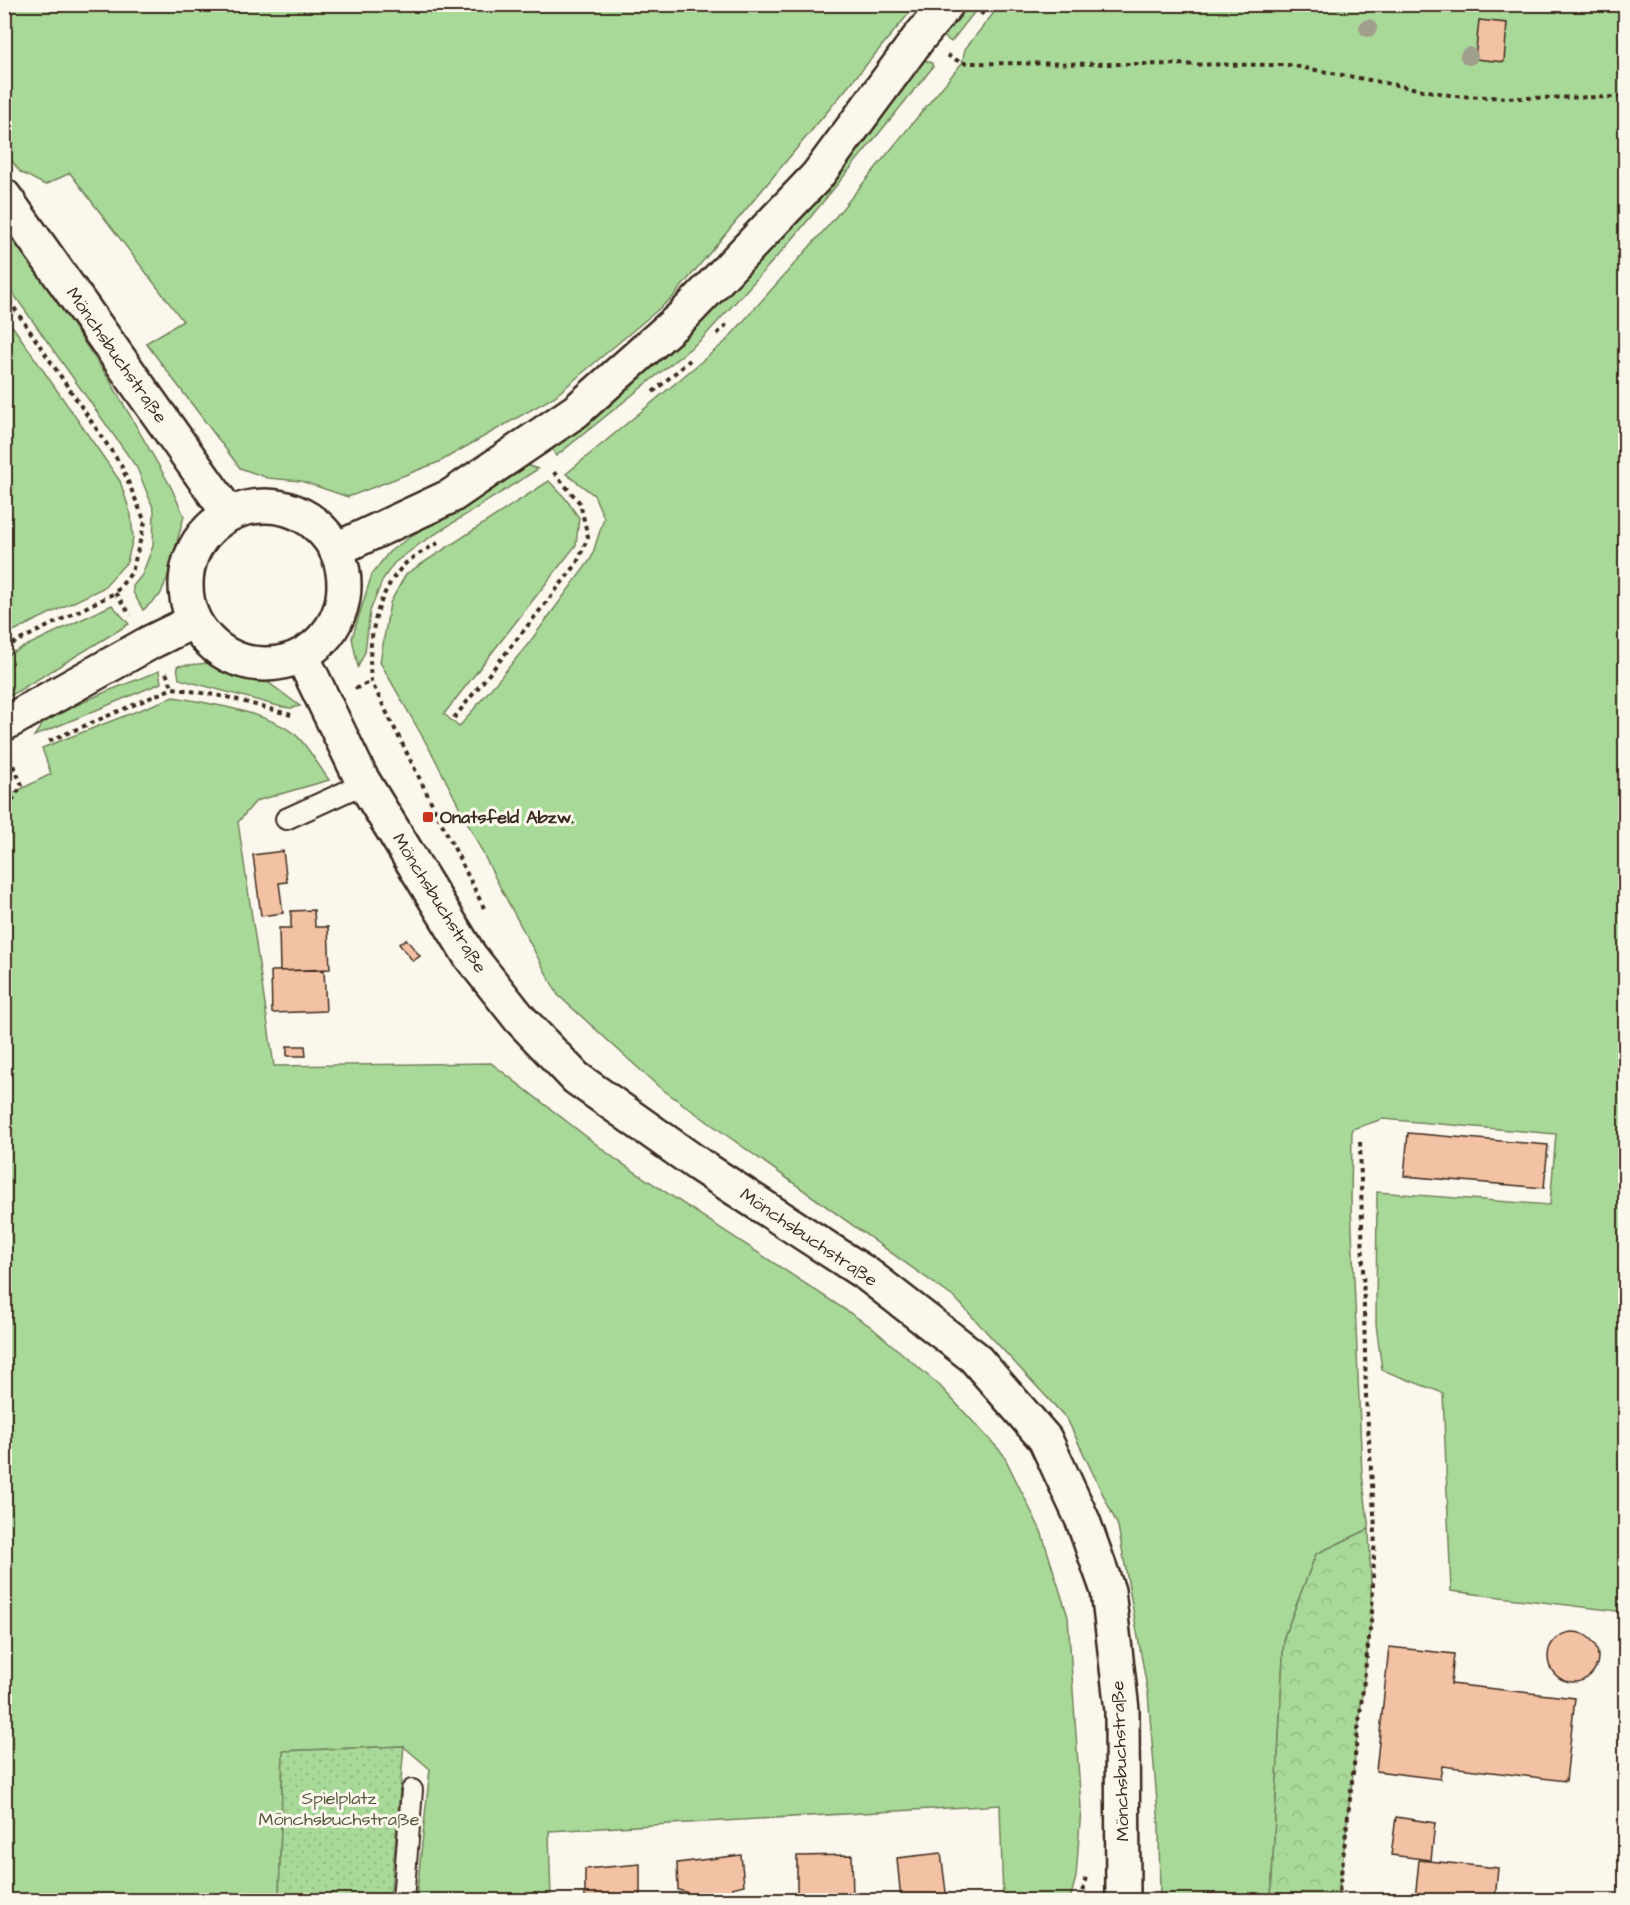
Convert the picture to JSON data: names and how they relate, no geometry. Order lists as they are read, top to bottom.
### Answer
{
  "streets": {
    "street": ["Mönchsbuchstraße"]
  },
  "parks": ["Spielplatz Mönchsbuchstraße"],
  "places": {
    "transit": ["Onatsfeld Abzw."]
  }
}
